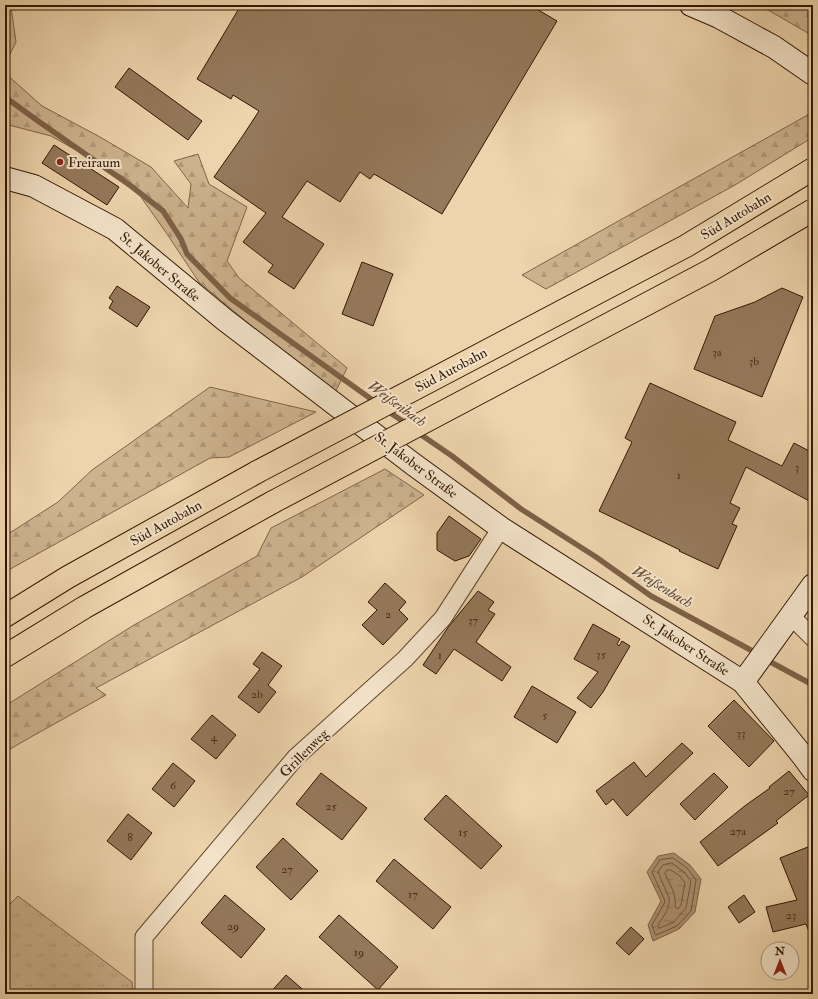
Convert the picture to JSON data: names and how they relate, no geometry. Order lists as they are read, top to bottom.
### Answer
{
  "streets": {
    "highway": ["Süd Autobahn"],
    "main road": ["St. Jakober Straße"],
    "street": ["Grillenweg"]
  },
  "crossings": [
    ["St. Jakober Straße", "Grillenweg"]
  ],
  "water": ["Weißenbach"],
  "places": ["Freiraum"],
  "house_numbers": [
    "3a",
    "3b",
    "3",
    "1",
    "2",
    "37",
    "35",
    "1",
    "2b",
    "5",
    "33",
    "4",
    "6",
    "27",
    "25",
    "27a",
    "15",
    "8",
    "27",
    "17",
    "23",
    "29",
    "19"
  ],
  "north": "top"
}
